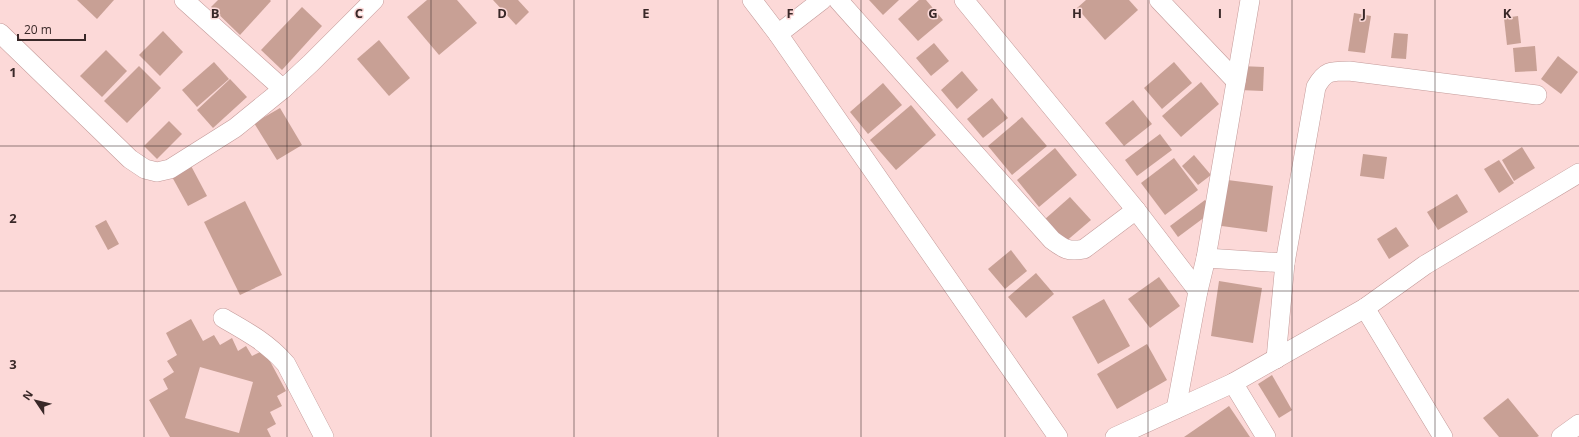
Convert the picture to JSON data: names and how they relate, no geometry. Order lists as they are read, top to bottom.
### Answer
{
  "scale_bar": "20 m",
  "north": "top left",
  "grid": {
    "columns": [
      "B",
      "C",
      "D",
      "E",
      "F",
      "G",
      "H",
      "I",
      "J",
      "K"
    ],
    "rows": ["1", "2", "3"]
  }
}
